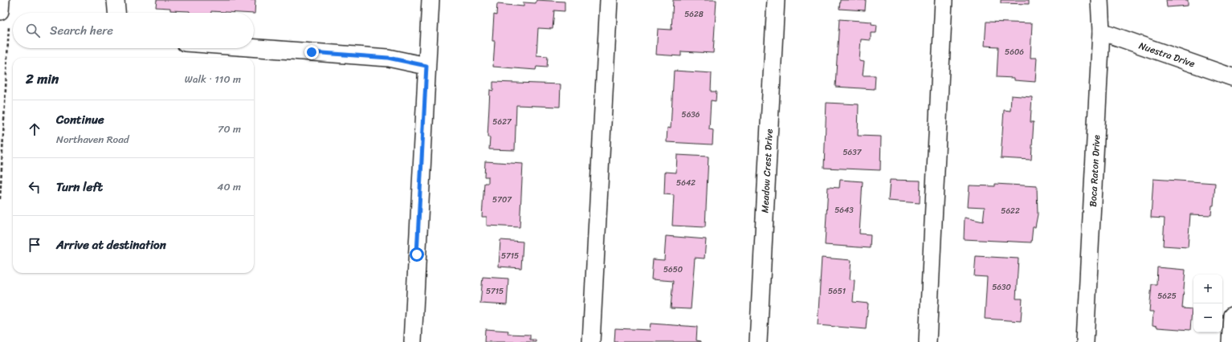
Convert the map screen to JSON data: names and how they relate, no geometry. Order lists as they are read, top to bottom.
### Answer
{
  "streets": {
    "street": ["Nuestra Drive", "Meadow Crest Drive", "Boca Raton Drive"]
  },
  "crossings": [
    ["Nuestra Drive", "Boca Raton Drive"]
  ],
  "house_numbers": [
    "5628",
    "5606",
    "5636",
    "5627",
    "5637",
    "5642",
    "5707",
    "5643",
    "5622",
    "5715",
    "5650",
    "5630",
    "5715",
    "5651",
    "5625"
  ],
  "page": {
    "search": "Search here",
    "heading": ["2 min", "Walk · 110 m"],
    "list": [
      ["Continue", "Northaven Road", "70 m"],
      ["Turn left", "40 m"],
      "Arrive at destination"
    ],
    "map_buttons": ["+", "−"]
  }
}
